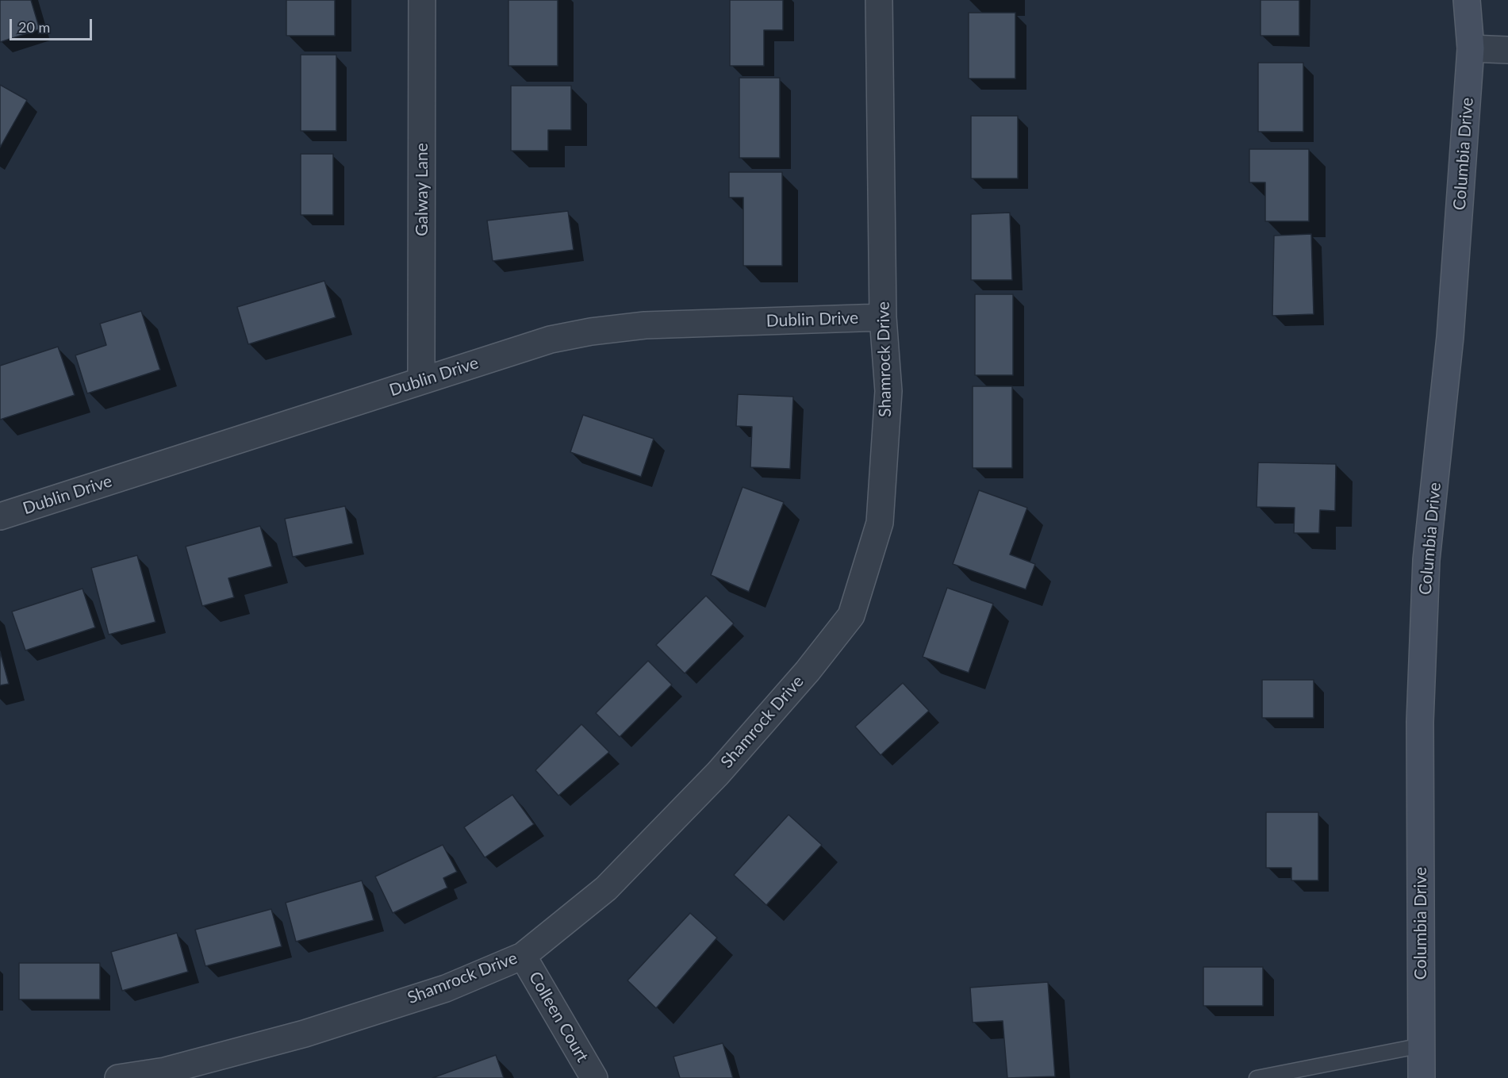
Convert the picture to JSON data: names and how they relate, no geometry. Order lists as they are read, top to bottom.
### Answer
{
  "streets": {
    "main road": ["Columbia Drive"],
    "street": [
      "Galway Lane",
      "Dublin Drive",
      "Shamrock Drive",
      "Colleen Court"
    ]
  },
  "crossings": [
    ["Galway Lane", "Dublin Drive"],
    ["Dublin Drive", "Shamrock Drive"],
    ["Shamrock Drive", "Colleen Court"]
  ],
  "scale_bar": "20 m"
}
